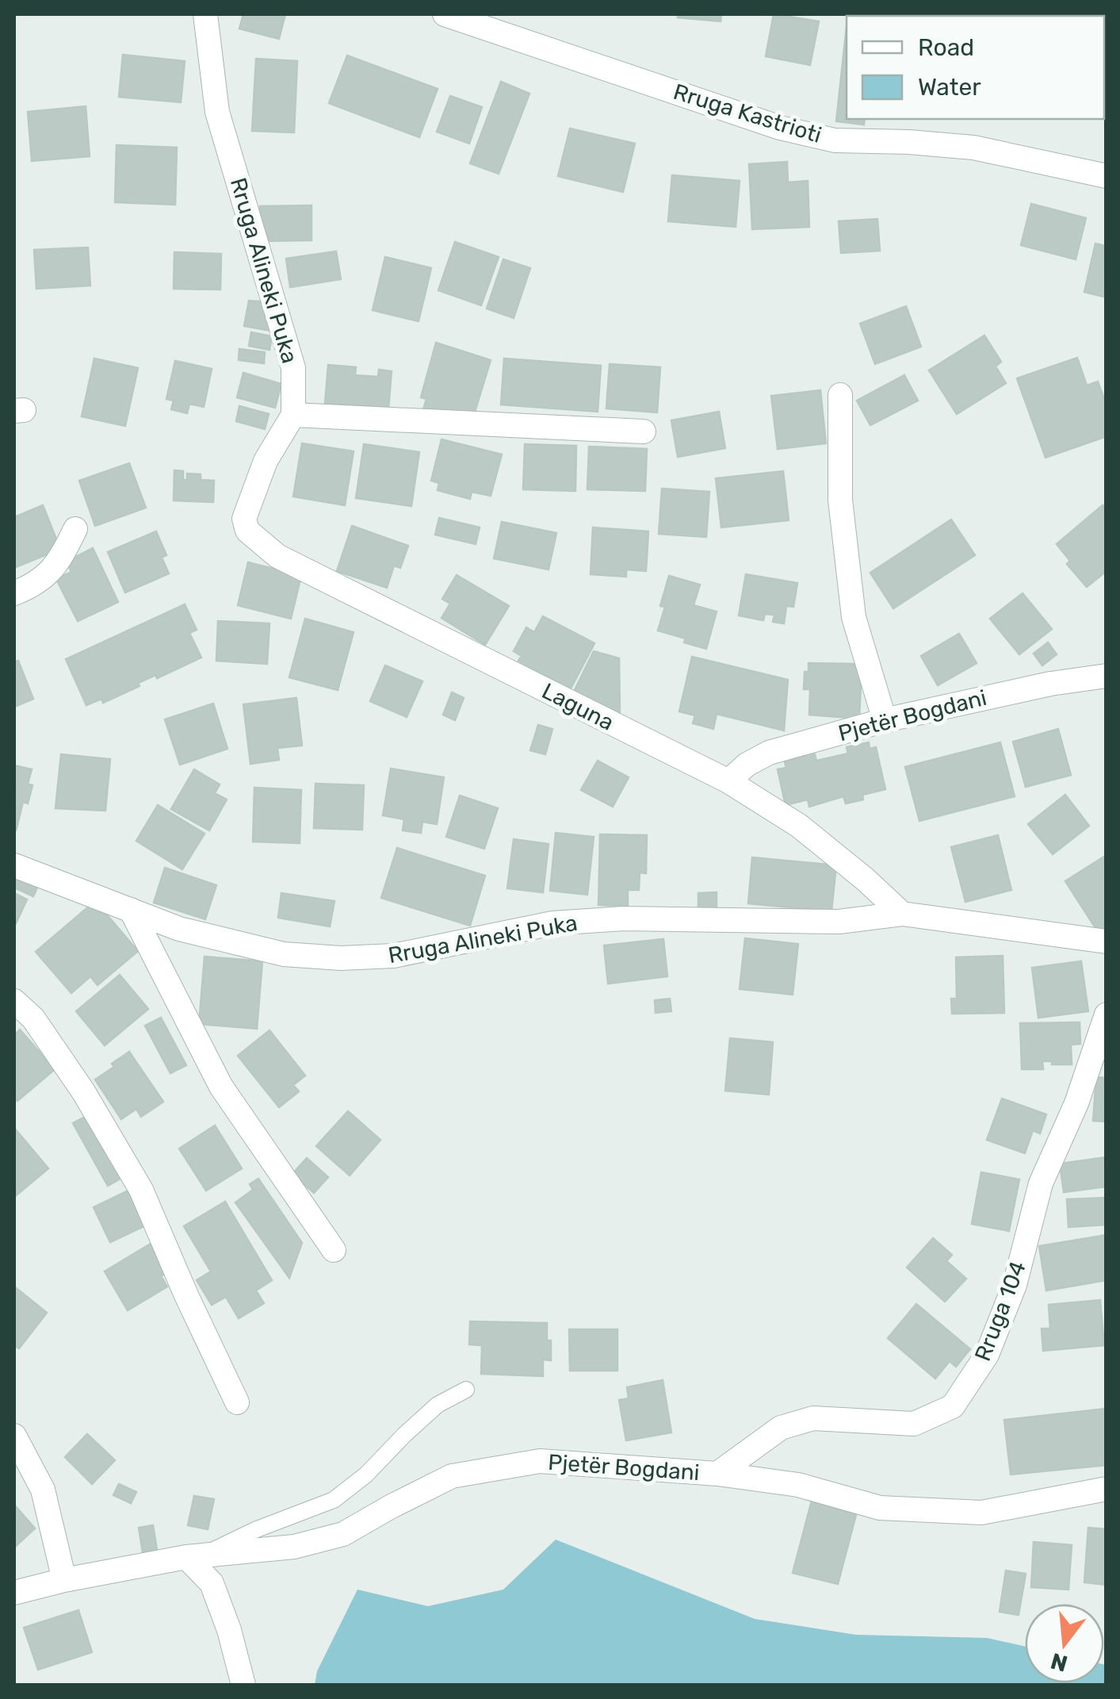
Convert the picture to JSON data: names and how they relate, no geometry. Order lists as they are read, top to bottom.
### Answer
{
  "streets": {
    "street": [
      "Rruga Kastrioti",
      "Rruga Alineki Puka",
      "Laguna",
      "Pjetër Bogdani",
      "Rruga 104"
    ]
  },
  "crossings": [
    ["Rruga Alineki Puka", "Laguna"],
    ["Laguna", "Pjetër Bogdani"],
    ["Pjetër Bogdani", "Rruga 104"]
  ],
  "legend": ["Road", "Water"],
  "north": "bottom"
}
